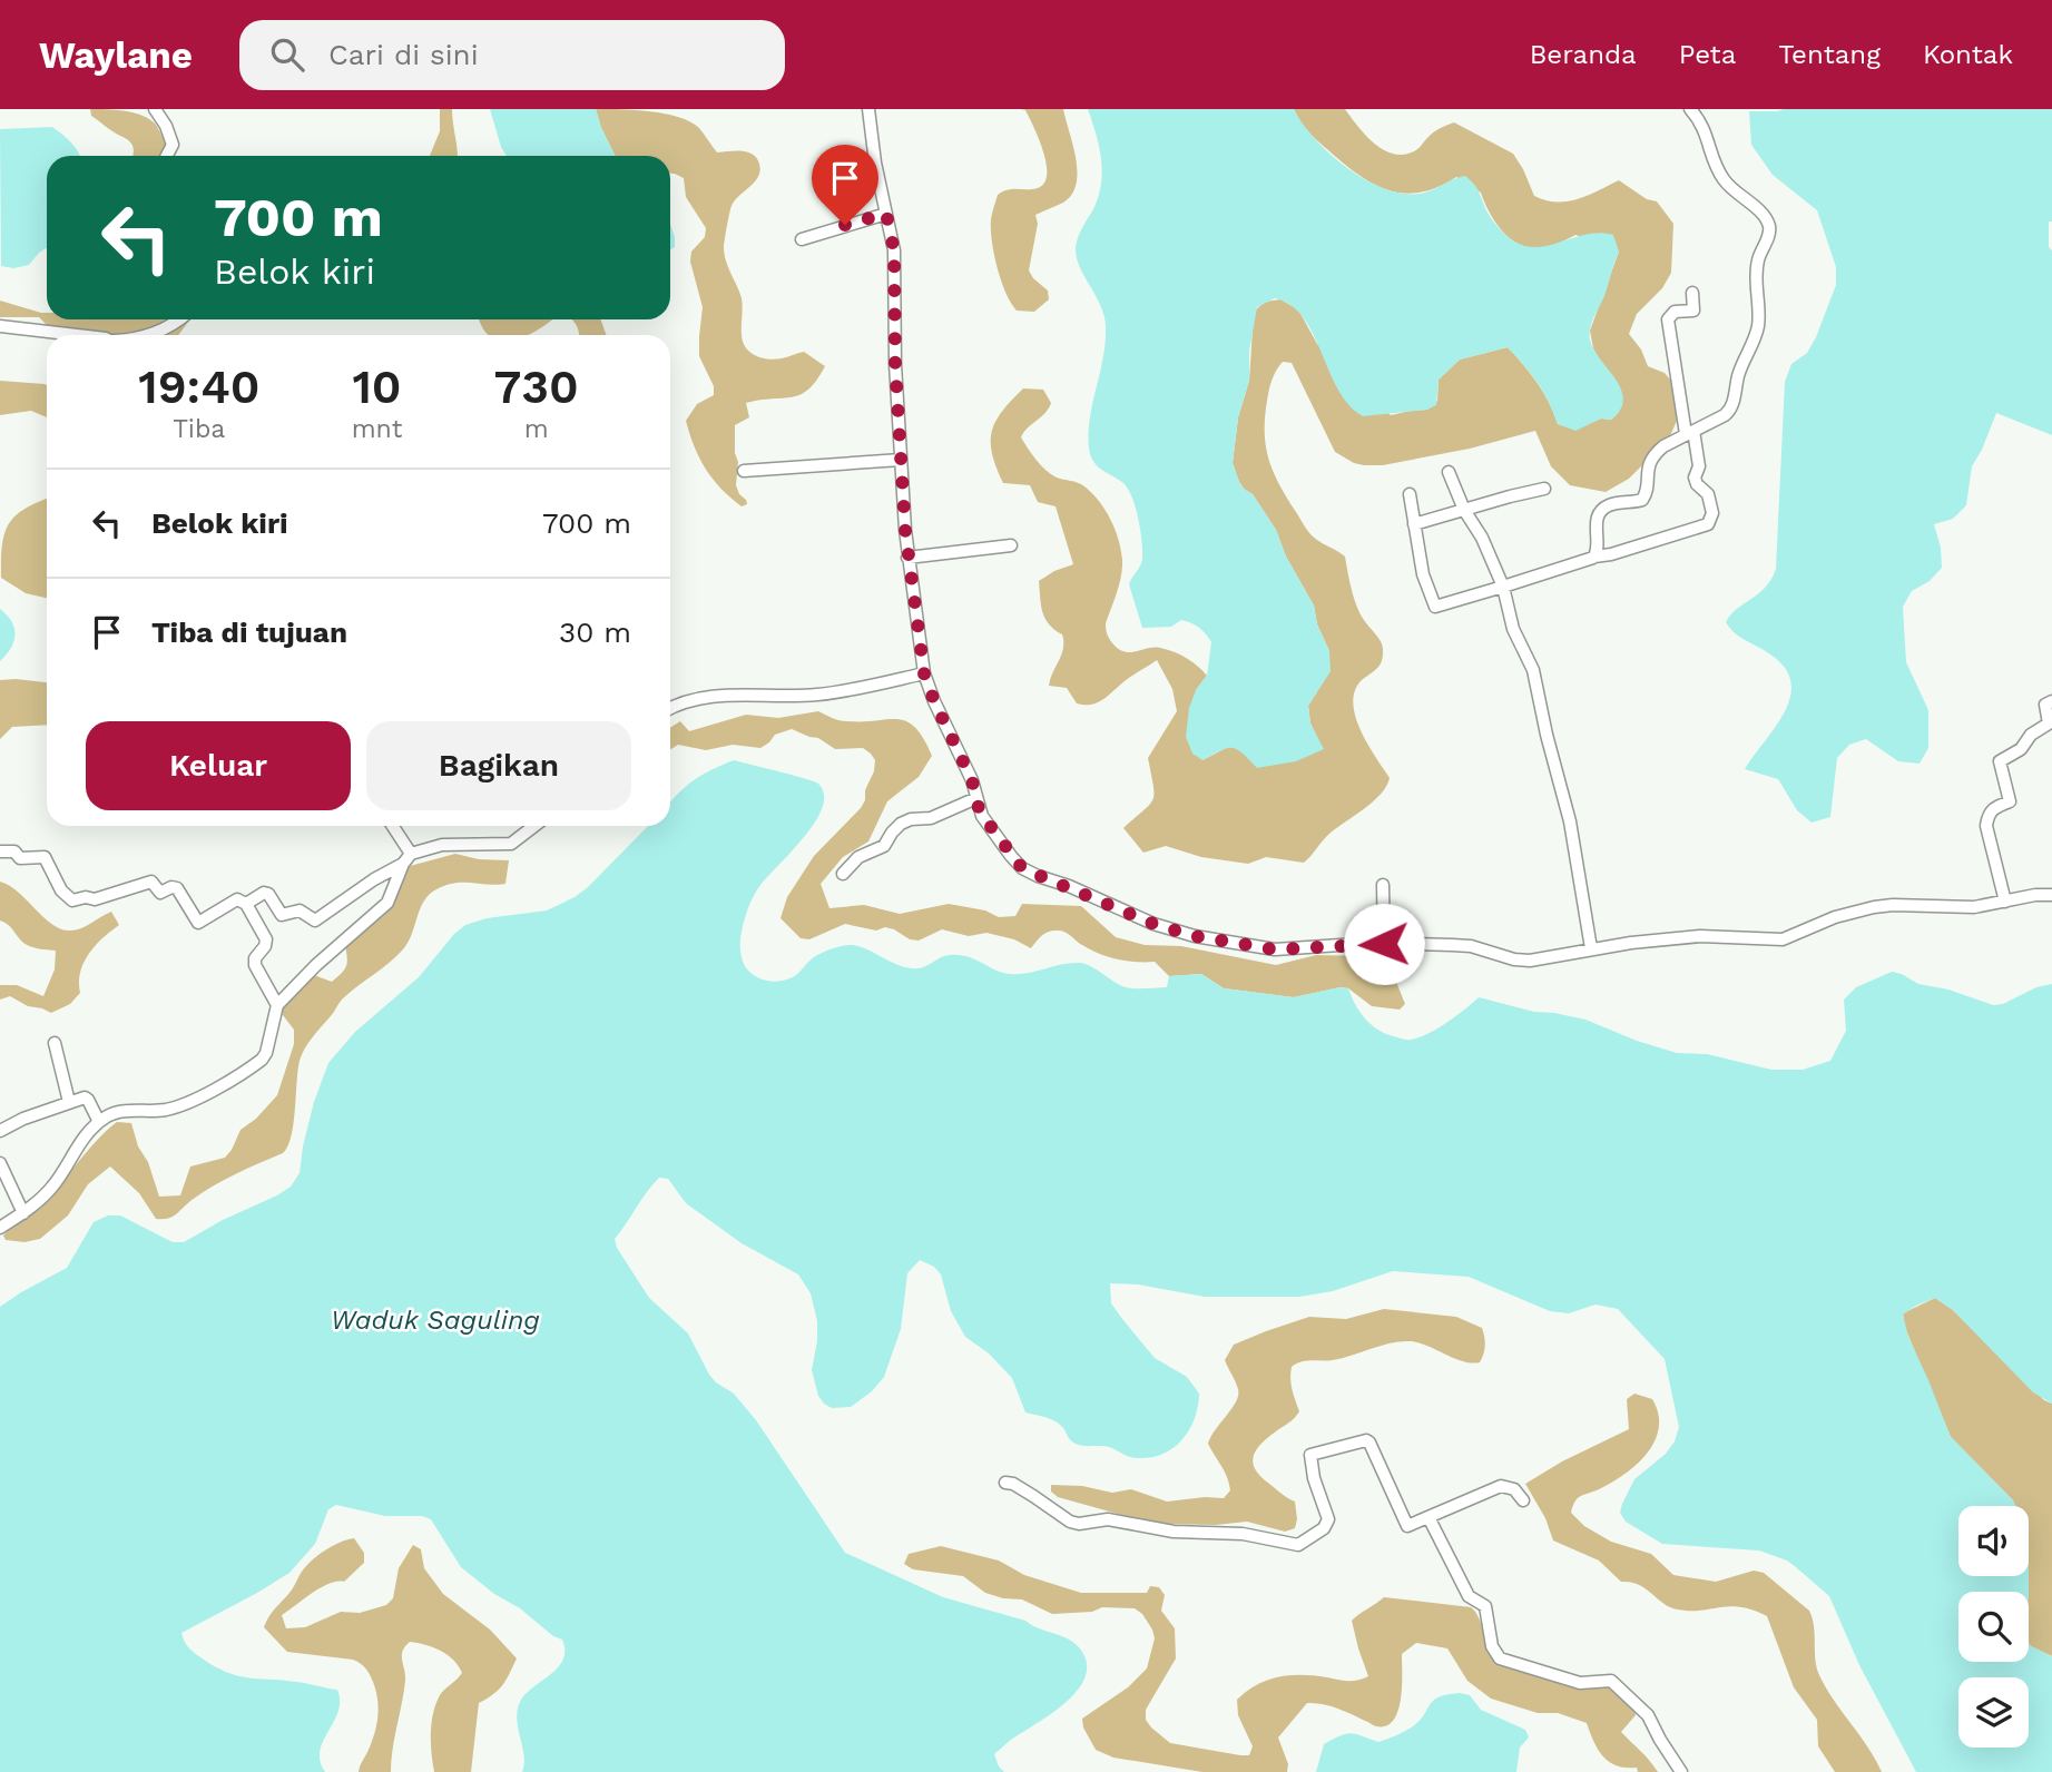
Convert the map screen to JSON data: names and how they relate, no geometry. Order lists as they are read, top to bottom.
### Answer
{
  "water": ["Waduk Saguling"],
  "page": {
    "header": "Waylane",
    "search": "Cari di sini",
    "nav": [
      "Beranda",
      "Peta",
      "Tentang",
      "Kontak"
    ],
    "turn": ["700 m", "Belok kiri"],
    "eta": [
      "19:40",
      "Tiba",
      "10",
      "mnt",
      "730",
      "m"
    ],
    "list": [
      {
        "name": "Belok kiri",
        "value": "700 m"
      },
      {
        "name": "Tiba di tujuan",
        "value": "30 m"
      }
    ],
    "buttons": ["Keluar", "Bagikan"]
  }
}
